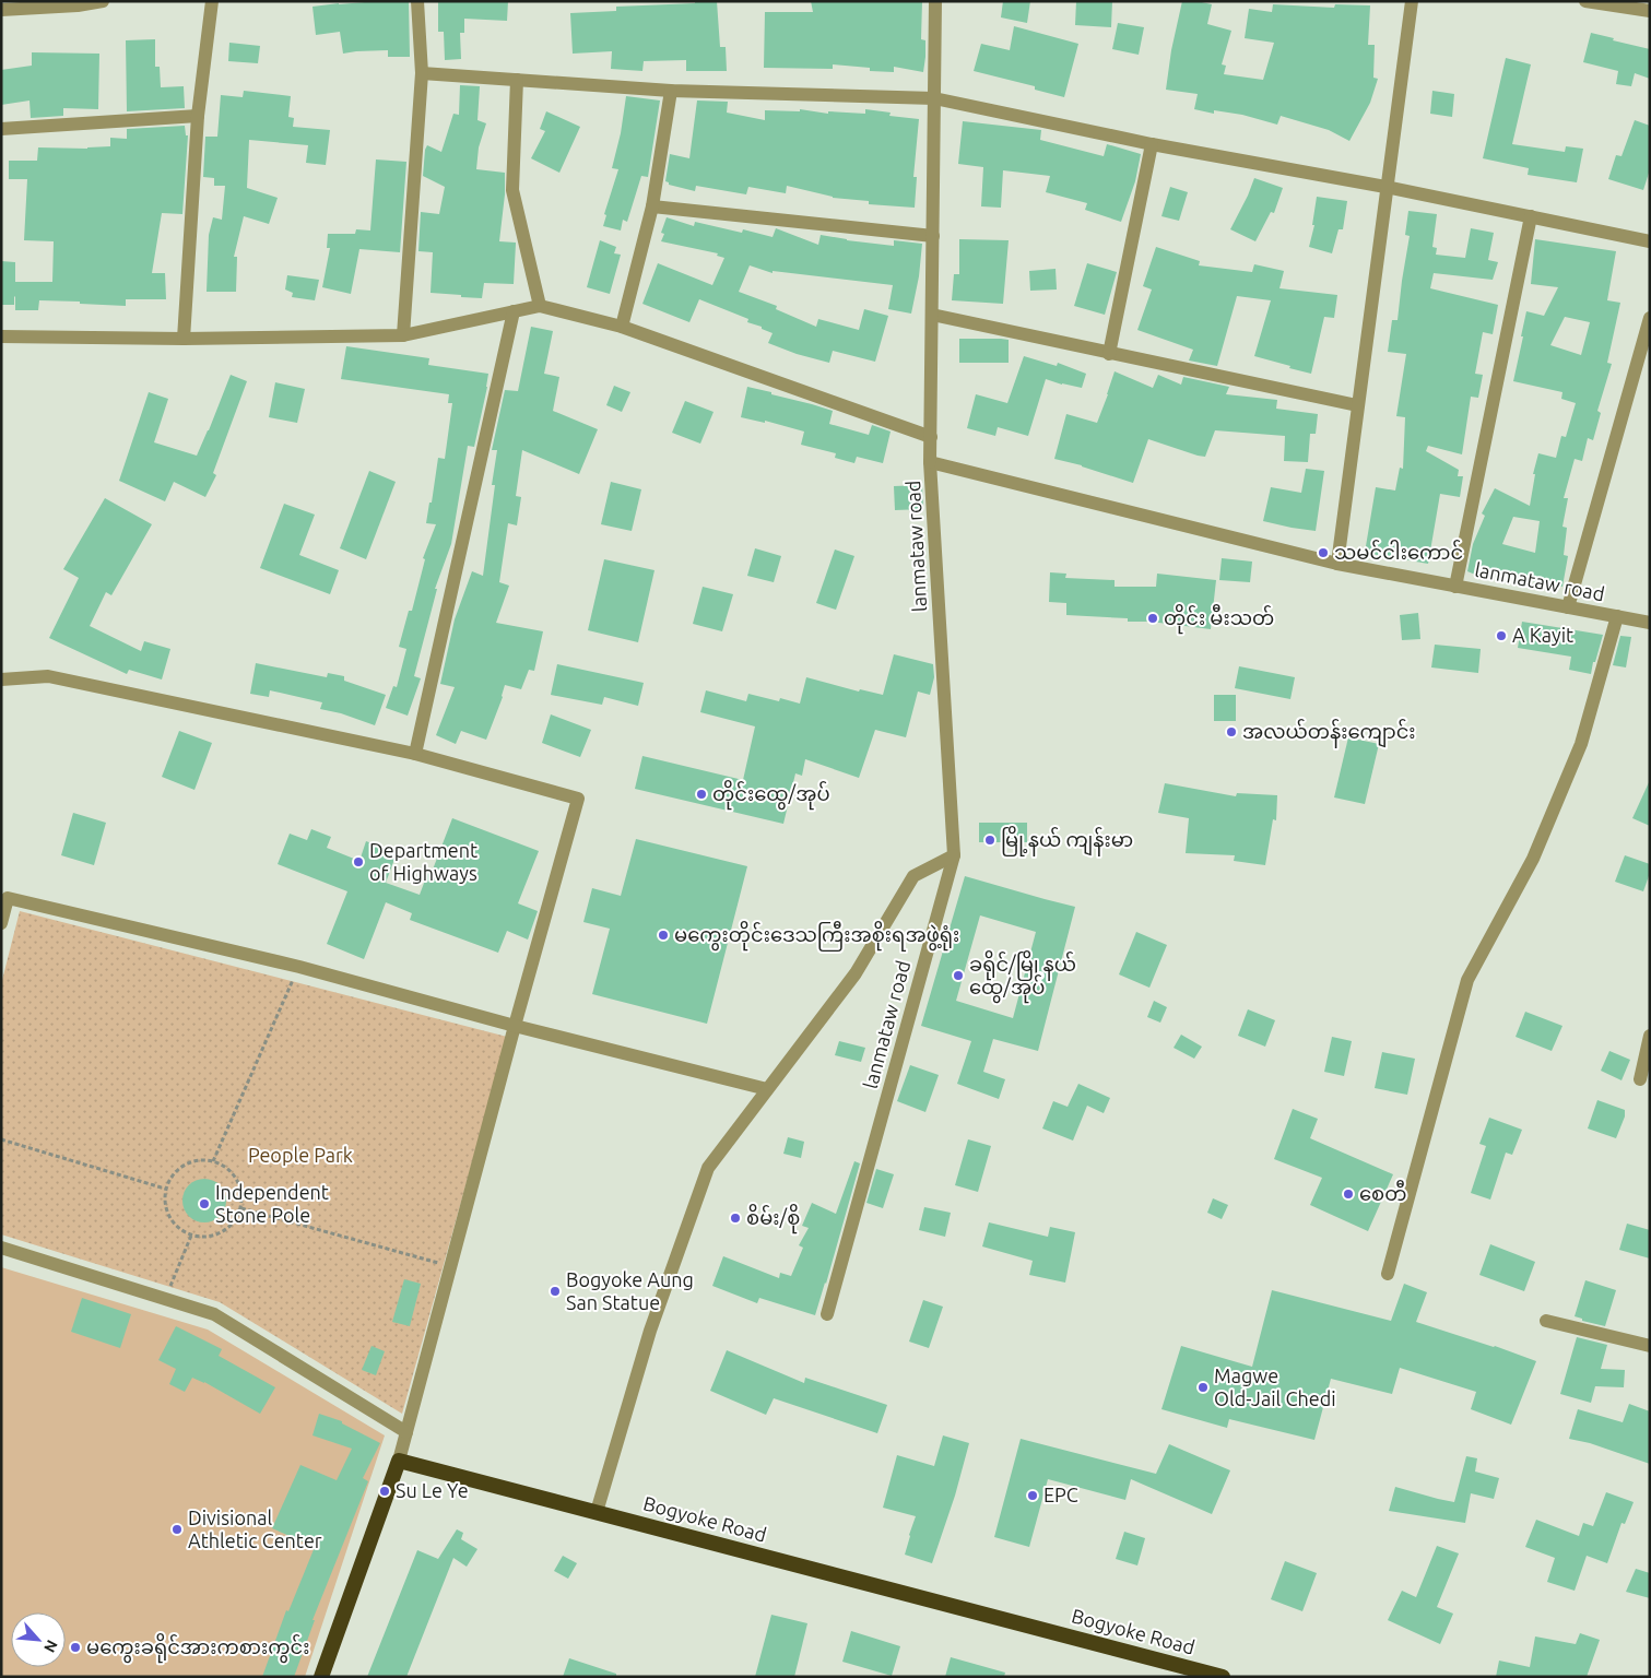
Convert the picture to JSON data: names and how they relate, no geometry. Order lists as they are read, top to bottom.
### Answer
{
  "streets": {
    "highway": ["Bogyoke Road"],
    "street": ["lanmataw road"]
  },
  "parks": ["People Park"],
  "places": [
    "သမင်ငါးကောင်",
    "တိုင်း မီးသတ်",
    "A Kayit",
    "အလယ်တန်းကျောင်း",
    "တိုင်းထွေ/အုပ်",
    "မြို့နယ် ကျန်းမာ",
    "Department of Highways",
    "မကွေးတိုင်းဒေသကြီးအစိုးရအဖွဲ့ရုံး",
    "ခရိုင်/မြို့နယ် ထွေ/အုပ်",
    "စေတီ",
    "Independent Stone Pole",
    "စိမ်း/စို",
    "Bogyoke Aung San Statue",
    "Magwe Old-Jail Chedi",
    "Su Le Ye",
    "EPC",
    "Divisional Athletic Center",
    "မကွေးခရိုင်အားကစားကွင်း"
  ],
  "north": "bottom right"
}
